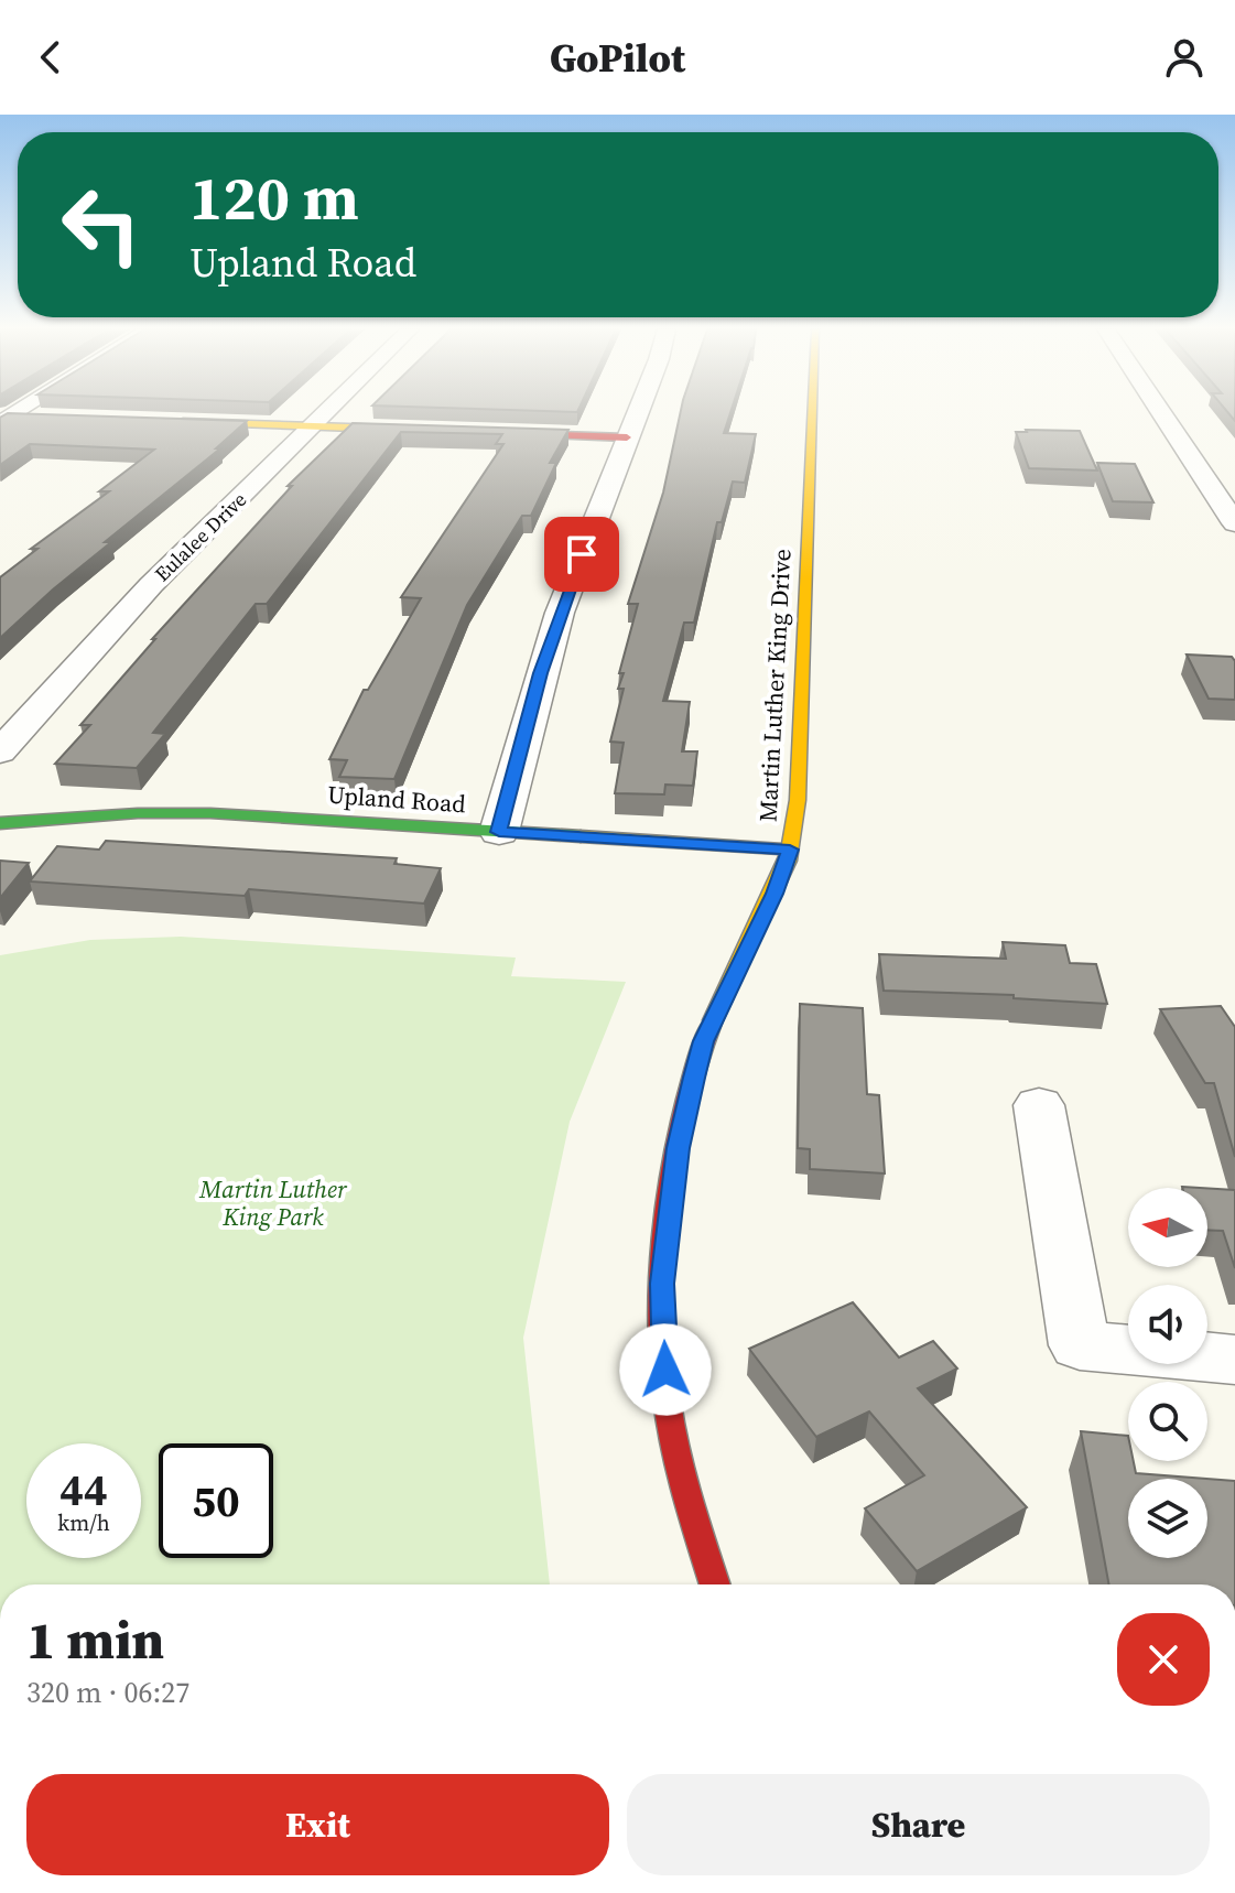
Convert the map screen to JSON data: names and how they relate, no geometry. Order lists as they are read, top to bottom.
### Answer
{
  "streets": {
    "main road": ["Martin Luther King Drive", "Upland Road"],
    "street": ["Eulalee Drive"]
  },
  "crossings": [
    ["Martin Luther King Drive", "Upland Road"]
  ],
  "parks": ["Martin Luther King Park"],
  "north": "left",
  "page": {
    "header": "GoPilot",
    "turn": ["120 m", "Upland Road"],
    "speed": "44 km/h",
    "limit": "50",
    "heading": ["1 min", "320 m · 06:27"],
    "buttons": ["Exit", "Share"]
  }
}
